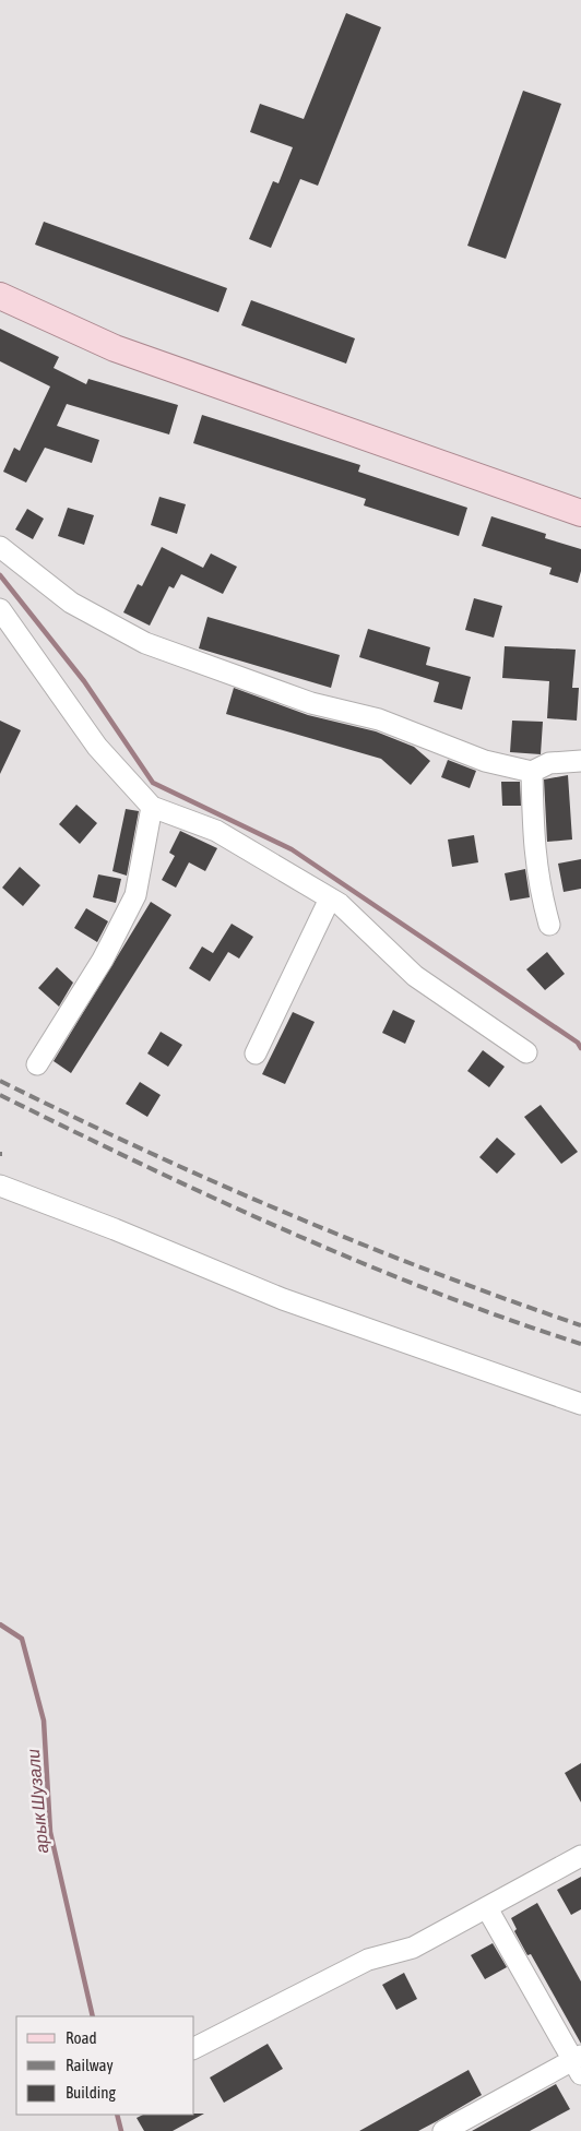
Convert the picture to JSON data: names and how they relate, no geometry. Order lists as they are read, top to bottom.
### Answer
{
  "water": ["арык Шузали"],
  "legend": ["Road", "Railway", "Building"]
}
